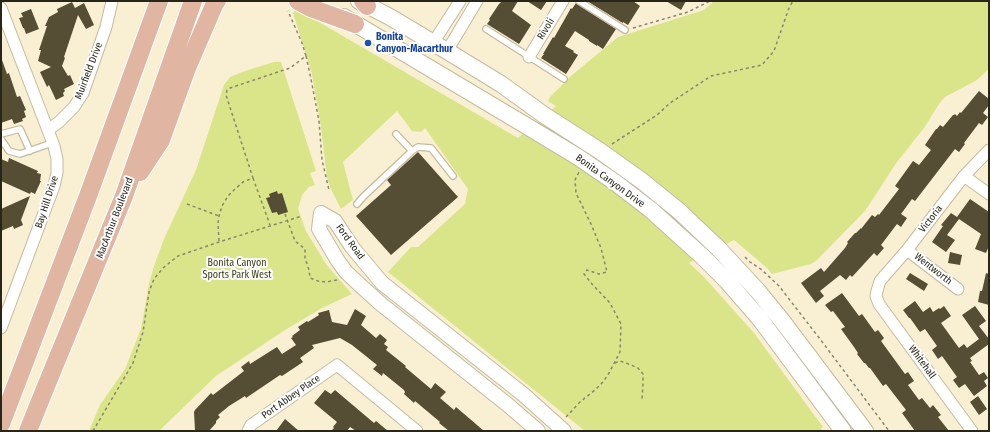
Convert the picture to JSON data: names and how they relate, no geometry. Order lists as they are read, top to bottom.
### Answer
{
  "streets": {
    "main road": ["Bonita Canyon Drive", "MacArthur Boulevard"],
    "street": [
      "Rivoli",
      "Muirfield Drive",
      "Bay Hill Drive",
      "Victoria",
      "Ford Road",
      "Wentworth",
      "Whitehall",
      "Port Abbey Place"
    ]
  },
  "crossings": [
    ["Muirfield Drive", "Bay Hill Drive"],
    ["Victoria", "Wentworth"],
    ["Victoria", "Whitehall"]
  ],
  "parks": ["Bonita Canyon Sports Park West"],
  "places": ["Bonita Canyon-Macarthur"]
}
